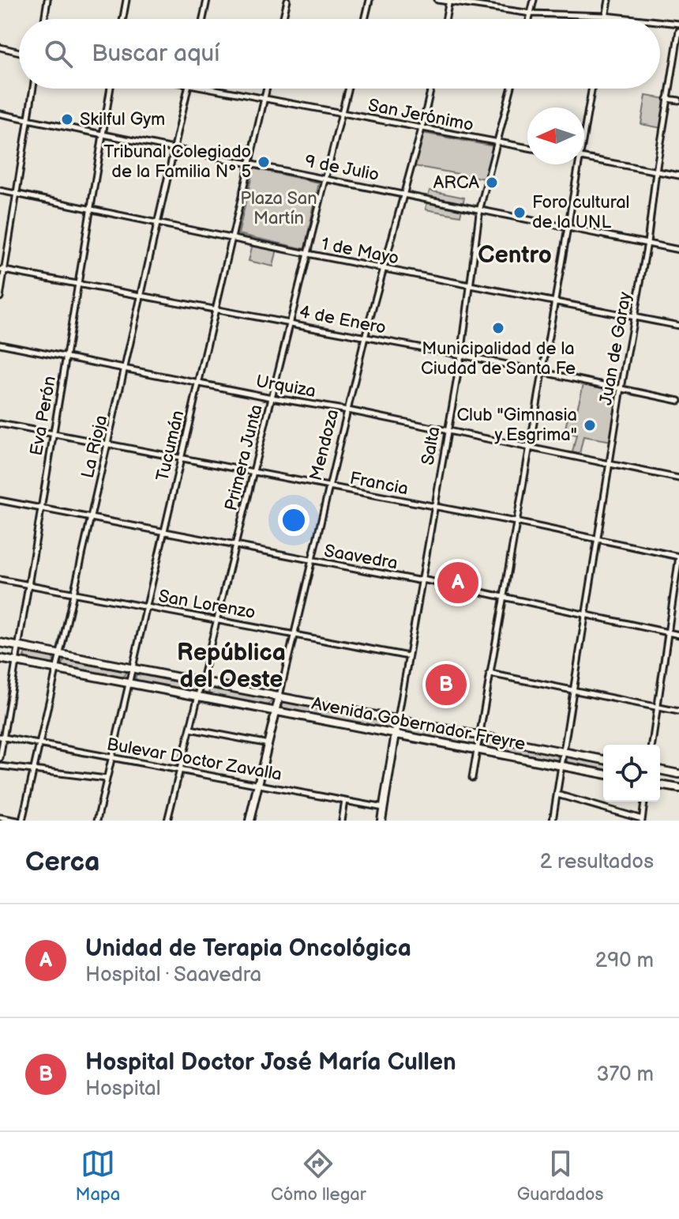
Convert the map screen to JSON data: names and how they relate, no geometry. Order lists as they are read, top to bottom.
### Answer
{
  "streets": {
    "main road": ["Mendoza", "Salta", "Avenida Gobernador Freyre"],
    "street": [
      "San Jerónimo",
      "9 de Julio",
      "1 de Mayo",
      "4 de Enero",
      "Juan de Garay",
      "Urquiza",
      "Eva Perón",
      "Tucumán",
      "La Rioja",
      "Primera Junta",
      "Francia",
      "Saavedra",
      "San Lorenzo",
      "Bulevar Doctor Zavalla"
    ]
  },
  "crossings": [
    ["San Jerónimo", "Mendoza"],
    ["San Jerónimo", "Tucumán"],
    ["San Jerónimo", "Salta"],
    ["San Jerónimo", "Primera Junta"],
    ["9 de Julio", "Juan de Garay"],
    ["9 de Julio", "Eva Perón"],
    ["9 de Julio", "Mendoza"],
    ["9 de Julio", "Tucumán"],
    ["9 de Julio", "Salta"],
    ["9 de Julio", "La Rioja"],
    ["9 de Julio", "Primera Junta"],
    ["1 de Mayo", "Juan de Garay"],
    ["1 de Mayo", "Eva Perón"],
    ["1 de Mayo", "Mendoza"],
    ["1 de Mayo", "Tucumán"],
    ["1 de Mayo", "Salta"],
    ["1 de Mayo", "La Rioja"],
    ["1 de Mayo", "Primera Junta"],
    ["4 de Enero", "Juan de Garay"],
    ["4 de Enero", "Eva Perón"],
    ["4 de Enero", "Mendoza"],
    ["4 de Enero", "Tucumán"],
    ["4 de Enero", "Salta"],
    ["4 de Enero", "La Rioja"],
    ["4 de Enero", "Primera Junta"],
    ["Juan de Garay", "Urquiza"],
    ["Juan de Garay", "Francia"],
    ["Juan de Garay", "Saavedra"],
    ["Juan de Garay", "Avenida Gobernador Freyre"],
    ["Urquiza", "Eva Perón"],
    ["Urquiza", "Mendoza"],
    ["Urquiza", "Tucumán"],
    ["Urquiza", "Salta"],
    ["Urquiza", "La Rioja"],
    ["Urquiza", "Primera Junta"],
    ["Eva Perón", "Francia"],
    ["Eva Perón", "Saavedra"],
    ["Eva Perón", "San Lorenzo"],
    ["Eva Perón", "Avenida Gobernador Freyre"],
    ["Eva Perón", "Bulevar Doctor Zavalla"],
    ["Mendoza", "Francia"],
    ["Mendoza", "Saavedra"],
    ["Mendoza", "San Lorenzo"],
    ["Mendoza", "Avenida Gobernador Freyre"],
    ["Mendoza", "Bulevar Doctor Zavalla"],
    ["Tucumán", "Francia"],
    ["Tucumán", "Saavedra"],
    ["Tucumán", "San Lorenzo"],
    ["Tucumán", "Avenida Gobernador Freyre"],
    ["Tucumán", "Bulevar Doctor Zavalla"],
    ["Salta", "Francia"],
    ["Salta", "Saavedra"],
    ["Salta", "San Lorenzo"],
    ["Salta", "Avenida Gobernador Freyre"],
    ["Salta", "Bulevar Doctor Zavalla"],
    ["La Rioja", "Francia"],
    ["La Rioja", "Saavedra"],
    ["La Rioja", "San Lorenzo"],
    ["La Rioja", "Avenida Gobernador Freyre"],
    ["La Rioja", "Bulevar Doctor Zavalla"],
    ["Primera Junta", "Francia"],
    ["Primera Junta", "Saavedra"],
    ["Primera Junta", "San Lorenzo"],
    ["Primera Junta", "Avenida Gobernador Freyre"],
    ["Primera Junta", "Bulevar Doctor Zavalla"]
  ],
  "districts": ["Centro", "República del Oeste"],
  "parks": ["Plaza San Martín"],
  "places": [
    "Skilful Gym",
    "Tribunal Colegiado de la Familia N° 5",
    "ARCA",
    "Foro cultural de la UNL",
    "Municipalidad de la Ciudad de Santa Fe",
    "Club \"Gimnasia y Esgrima\""
  ],
  "north": "left",
  "page": {
    "search": "Buscar aquí",
    "pins": ["A", "B"],
    "heading": ["Cerca", "2 resultados"],
    "list": [
      {
        "mark": "A",
        "name": "Unidad de Terapia Oncológica",
        "note": "Hospital · Saavedra",
        "value": "290 m"
      },
      {
        "mark": "B",
        "name": "Hospital Doctor José María Cullen",
        "note": "Hospital",
        "value": "370 m"
      }
    ],
    "nav": ["Mapa", "Cómo llegar", "Guardados"]
  }
}
